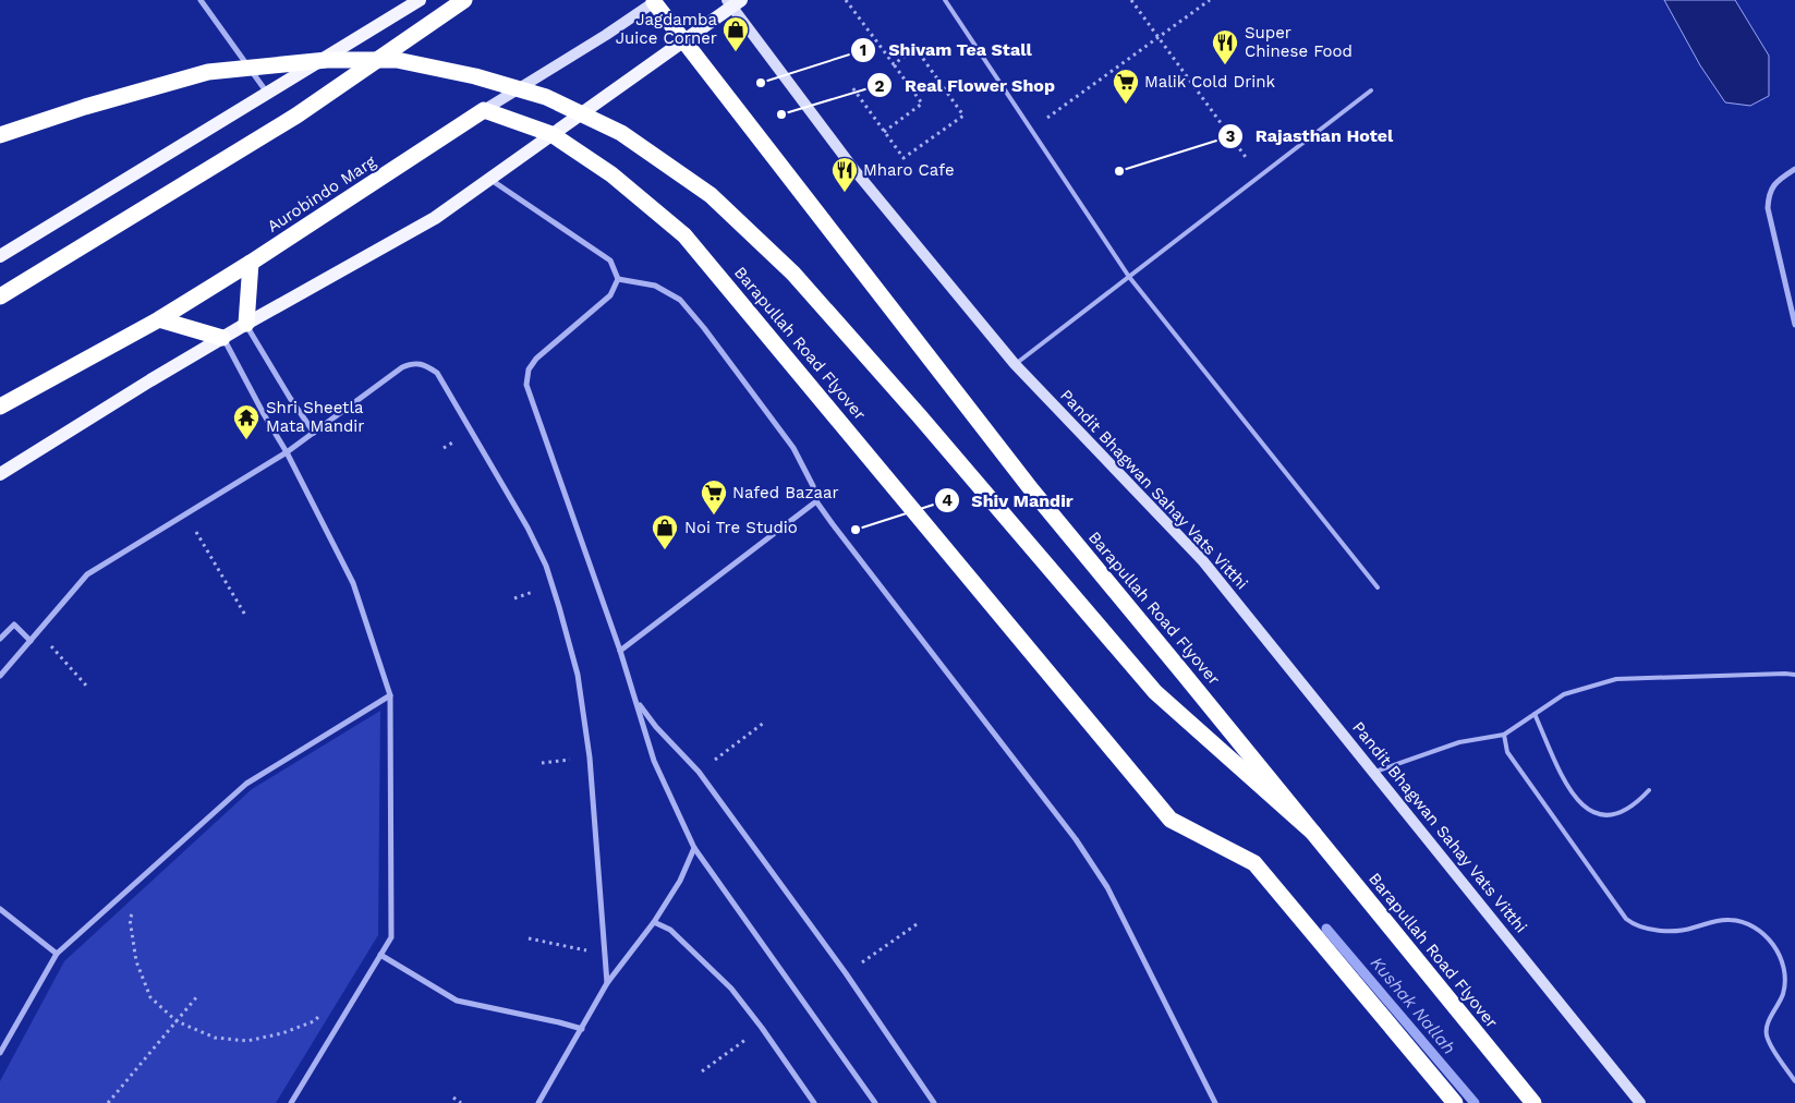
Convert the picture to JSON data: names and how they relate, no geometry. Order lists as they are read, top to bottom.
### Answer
{
  "streets": {
    "highway": ["Aurobindo Marg", "Barapullah Road Flyover"],
    "street": ["Pandit Bhagwan Sahay Vats Vitthi"]
  },
  "crossings": [
    ["Aurobindo Marg", "Barapullah Road Flyover"]
  ],
  "water": ["Kushak Nallah"],
  "places": {
    "shop": ["Jagdamba Juice Corner", "Noi Tre Studio"],
    "restaurant": ["Super Chinese Food", "Mharo Cafe"],
    "other": [
      "Shivam Tea Stall",
      "Real Flower Shop",
      "Rajasthan Hotel",
      "Shiv Mandir"
    ],
    "supermarket": ["Malik Cold Drink", "Nafed Bazaar"],
    "temple": ["Shri Sheetla Mata Mandir"]
  }
}
